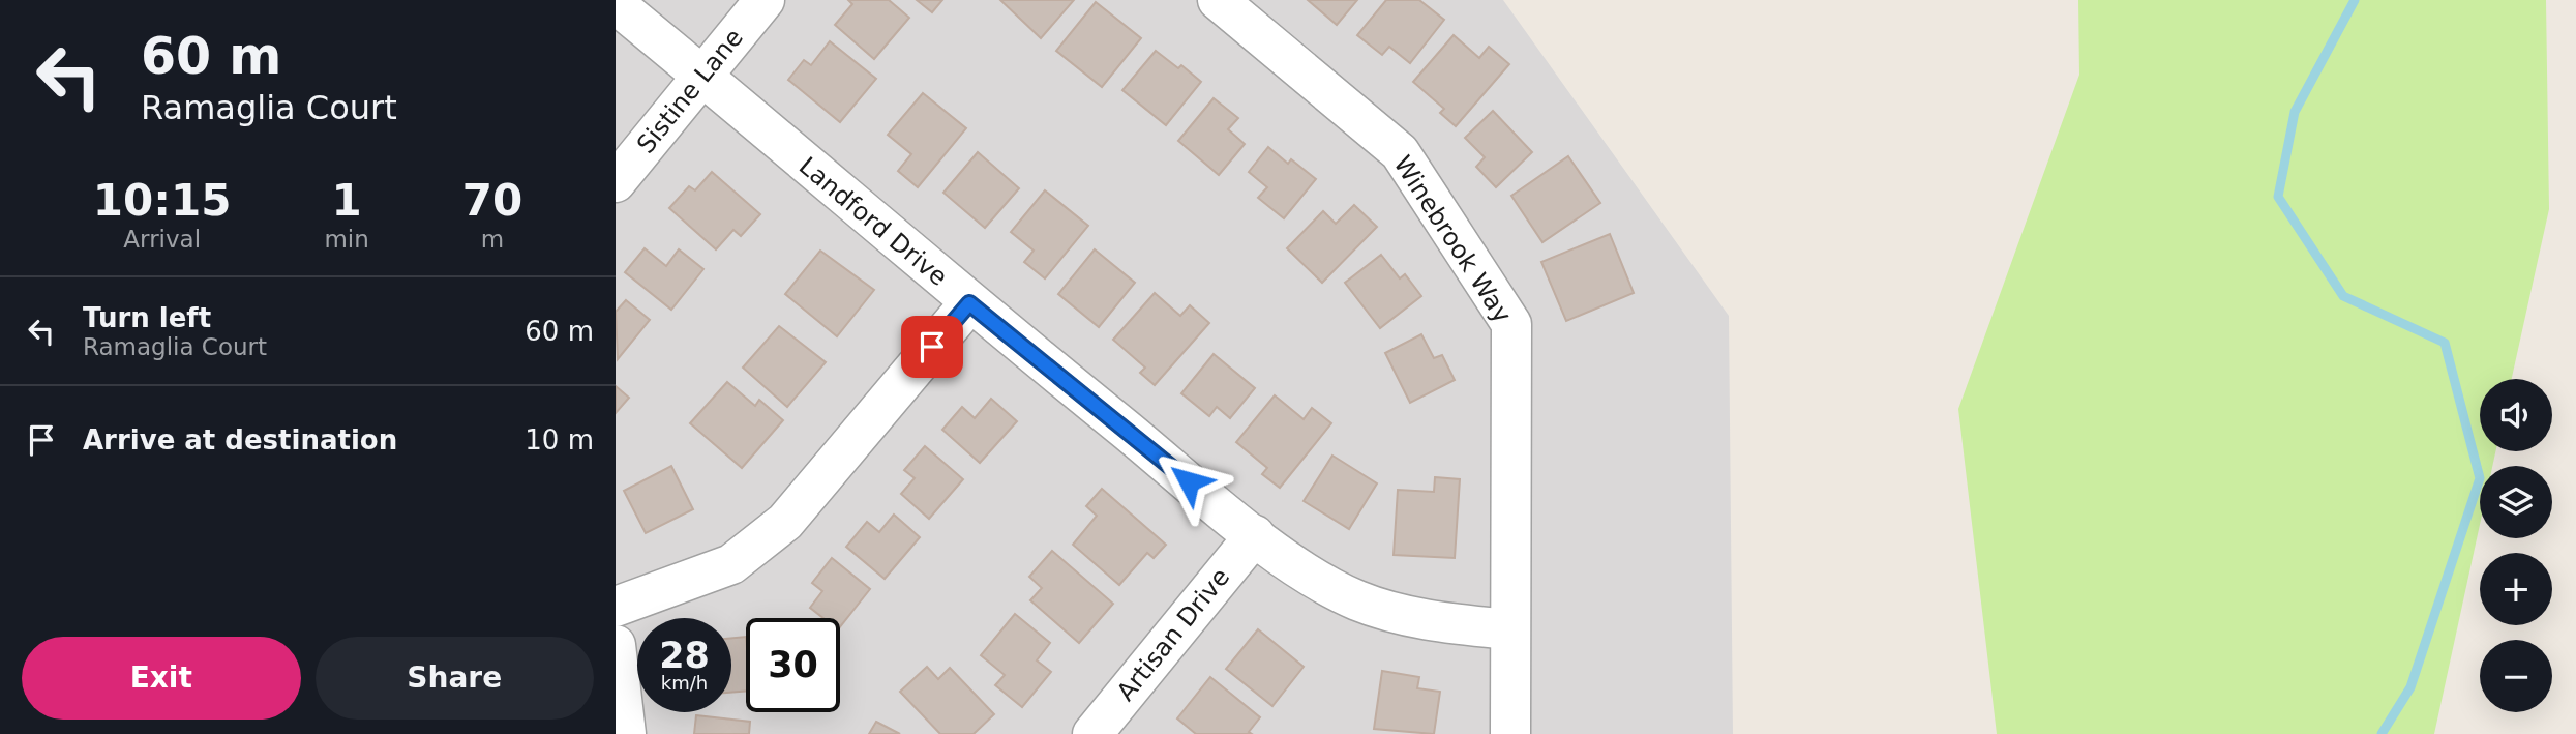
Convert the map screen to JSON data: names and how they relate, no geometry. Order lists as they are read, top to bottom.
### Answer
{
  "streets": {
    "street": [
      "Sistine Lane",
      "Landford Drive",
      "Winebrook Way",
      "Artisan Drive"
    ]
  },
  "crossings": [
    ["Sistine Lane", "Landford Drive"],
    ["Landford Drive", "Winebrook Way"],
    ["Landford Drive", "Artisan Drive"]
  ],
  "page": {
    "turn": ["60 m", "Ramaglia Court"],
    "eta": [
      "10:15",
      "Arrival",
      "1",
      "min",
      "70",
      "m"
    ],
    "list": [
      {
        "name": "Turn left",
        "note": "Ramaglia Court",
        "value": "60 m"
      },
      {
        "name": "Arrive at destination",
        "value": "10 m"
      }
    ],
    "map_buttons": ["+", "−"],
    "speed": "28 km/h",
    "limit": "30",
    "buttons": ["Exit", "Share"]
  }
}
